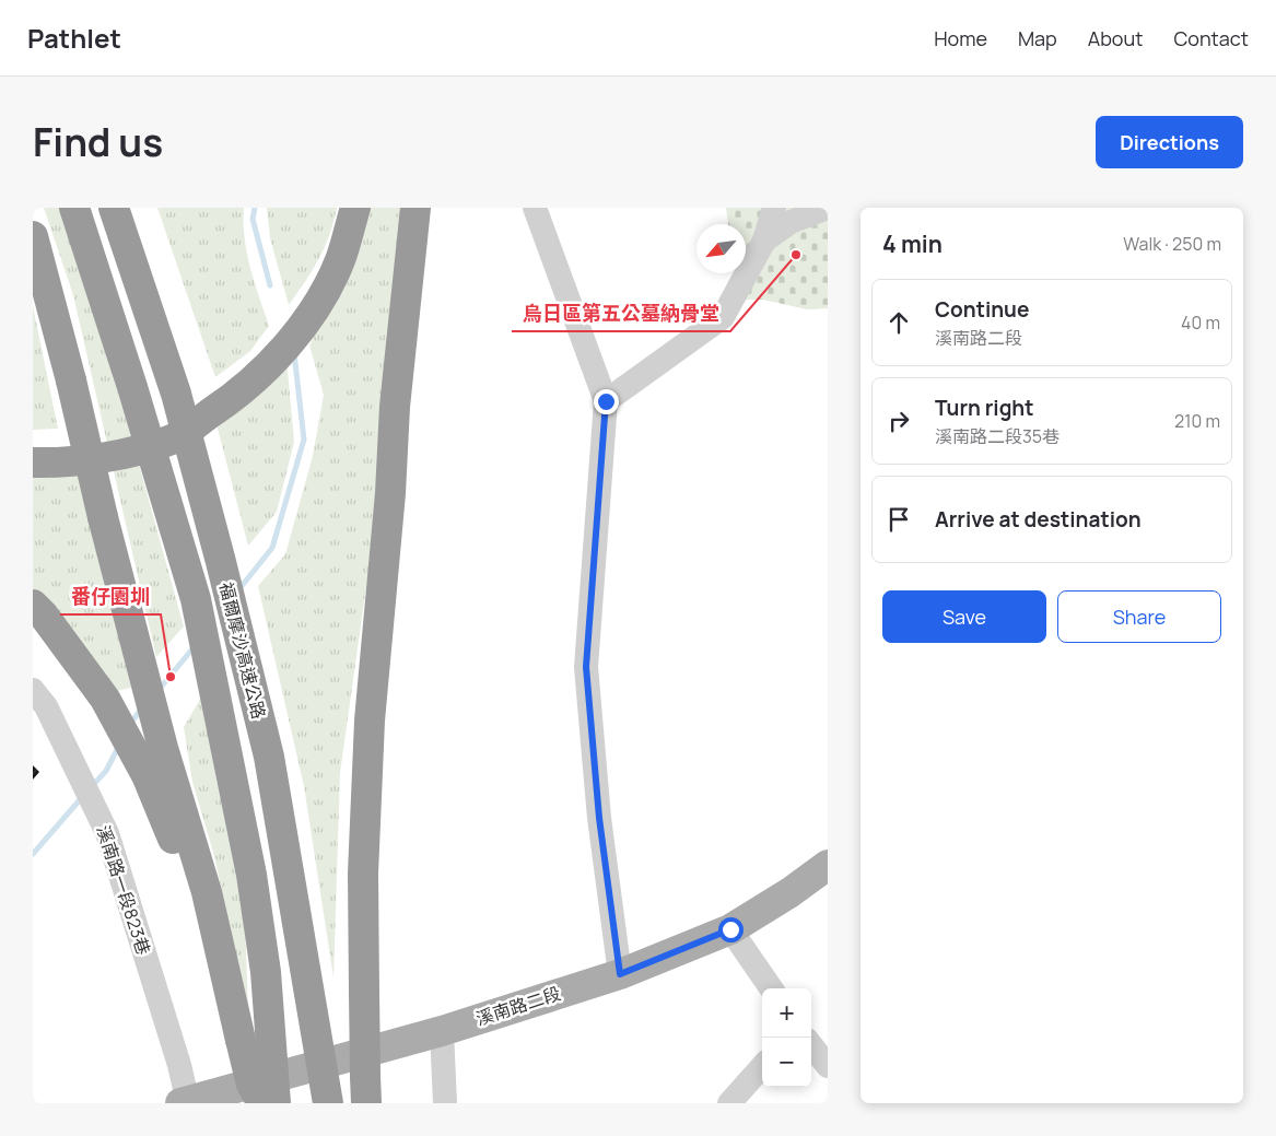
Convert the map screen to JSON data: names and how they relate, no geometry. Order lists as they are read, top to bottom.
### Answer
{
  "streets": {
    "highway": ["福爾摩沙高速公路"],
    "main road": ["溪南路二段"],
    "street": ["溪南路一段823巷"]
  },
  "crossings": [
    ["溪南路一段823巷", "溪南路二段"]
  ],
  "places": ["烏日區第五公墓納骨堂", "番仔園圳"],
  "north": "bottom left",
  "page": {
    "header": "Pathlet",
    "nav": [
      "Home",
      "Map",
      "About",
      "Contact"
    ],
    "title": "Find us",
    "buttons": [
      "Directions",
      ["Save", "Share"]
    ],
    "heading": ["4 min", "Walk · 250 m"],
    "list": [
      ["Continue", "溪南路二段", "40 m"],
      ["Turn right", "溪南路二段35巷", "210 m"],
      "Arrive at destination"
    ],
    "map_buttons": ["+", "−"]
  }
}
